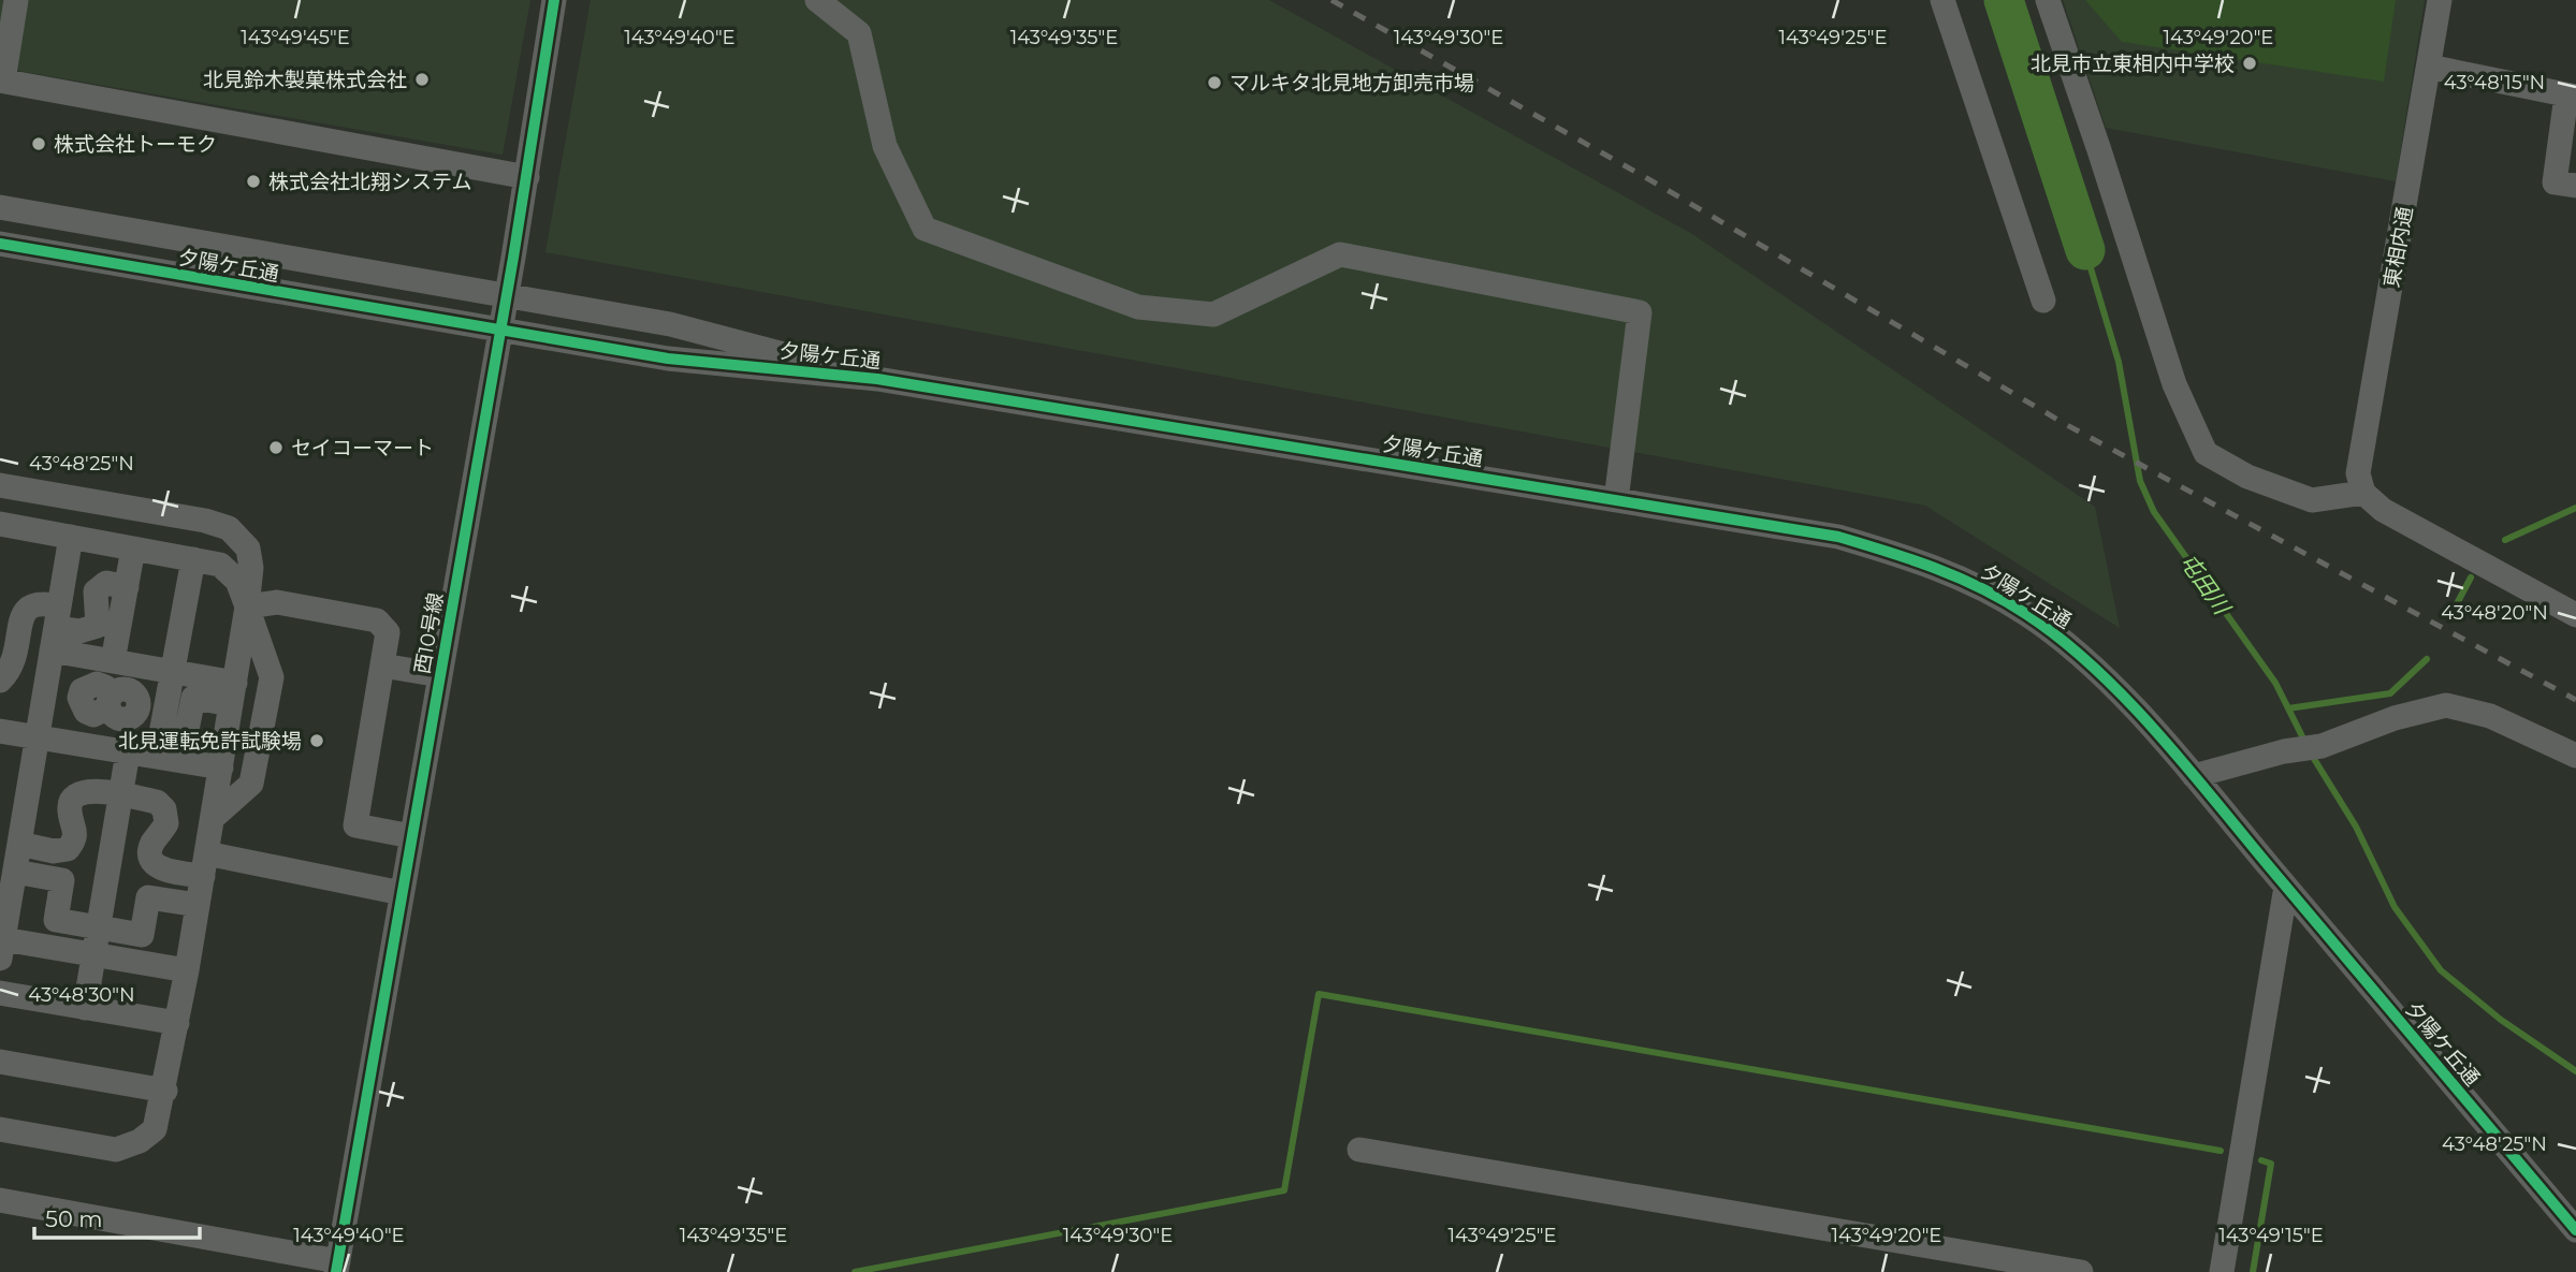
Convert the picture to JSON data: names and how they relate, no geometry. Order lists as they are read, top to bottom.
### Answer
{
  "streets": {
    "street": ["東相内通", "夕陽ケ丘通", "西10号線"]
  },
  "crossings": [
    ["夕陽ケ丘通", "西10号線"]
  ],
  "water": ["屯田川"],
  "places": [
    "北見市立東相内中学校",
    "北見鈴木製菓株式会社",
    "マルキタ北見地方卸売市場",
    "株式会社トーモク",
    "株式会社北翔システム",
    "セイコーマート",
    "北見運転免許試験場"
  ],
  "scale_bar": "50 m",
  "coordinates": [
    "143°49'45\"E",
    "143°49'40\"E",
    "143°49'35\"E",
    "143°49'30\"E",
    "143°49'25\"E",
    "143°49'20\"E",
    "43°48'15\"N",
    "43°48'25\"N",
    "43°48'20\"N",
    "43°48'30\"N",
    "143°49'15\"E"
  ]
}
